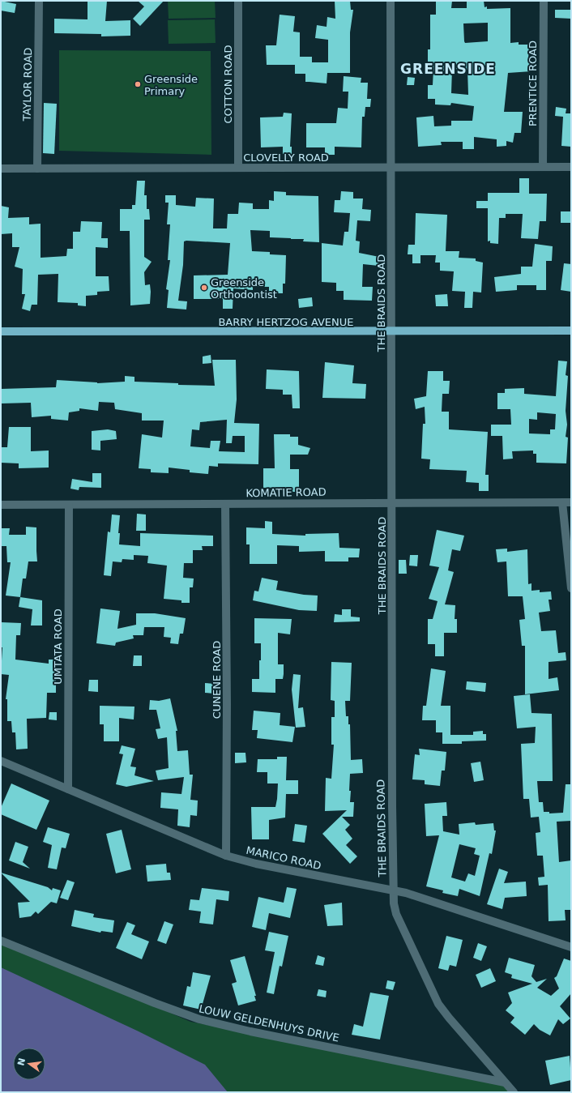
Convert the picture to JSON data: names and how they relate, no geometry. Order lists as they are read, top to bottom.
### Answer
{
  "streets": {
    "main road": ["BARRY HERTZOG AVENUE"],
    "street": [
      "PRENTICE ROAD",
      "TAYLOR ROAD",
      "COTTON ROAD",
      "CLOVELLY ROAD",
      "THE BRAIDS ROAD",
      "KOMATIE ROAD",
      "UMTATA ROAD",
      "CUNENE ROAD",
      "MARICO ROAD",
      "LOUW GELDENHUYS DRIVE"
    ]
  },
  "crossings": [
    ["PRENTICE ROAD", "CLOVELLY ROAD"],
    ["TAYLOR ROAD", "CLOVELLY ROAD"],
    ["COTTON ROAD", "CLOVELLY ROAD"],
    ["CLOVELLY ROAD", "THE BRAIDS ROAD"],
    ["THE BRAIDS ROAD", "BARRY HERTZOG AVENUE"],
    ["THE BRAIDS ROAD", "KOMATIE ROAD"],
    ["THE BRAIDS ROAD", "MARICO ROAD"],
    ["THE BRAIDS ROAD", "LOUW GELDENHUYS DRIVE"],
    ["KOMATIE ROAD", "UMTATA ROAD"],
    ["KOMATIE ROAD", "CUNENE ROAD"],
    ["UMTATA ROAD", "MARICO ROAD"],
    ["CUNENE ROAD", "MARICO ROAD"]
  ],
  "districts": ["GREENSIDE"],
  "places": ["Greenside Primary", "Greenside Orthodontist"],
  "north": "left"
}
